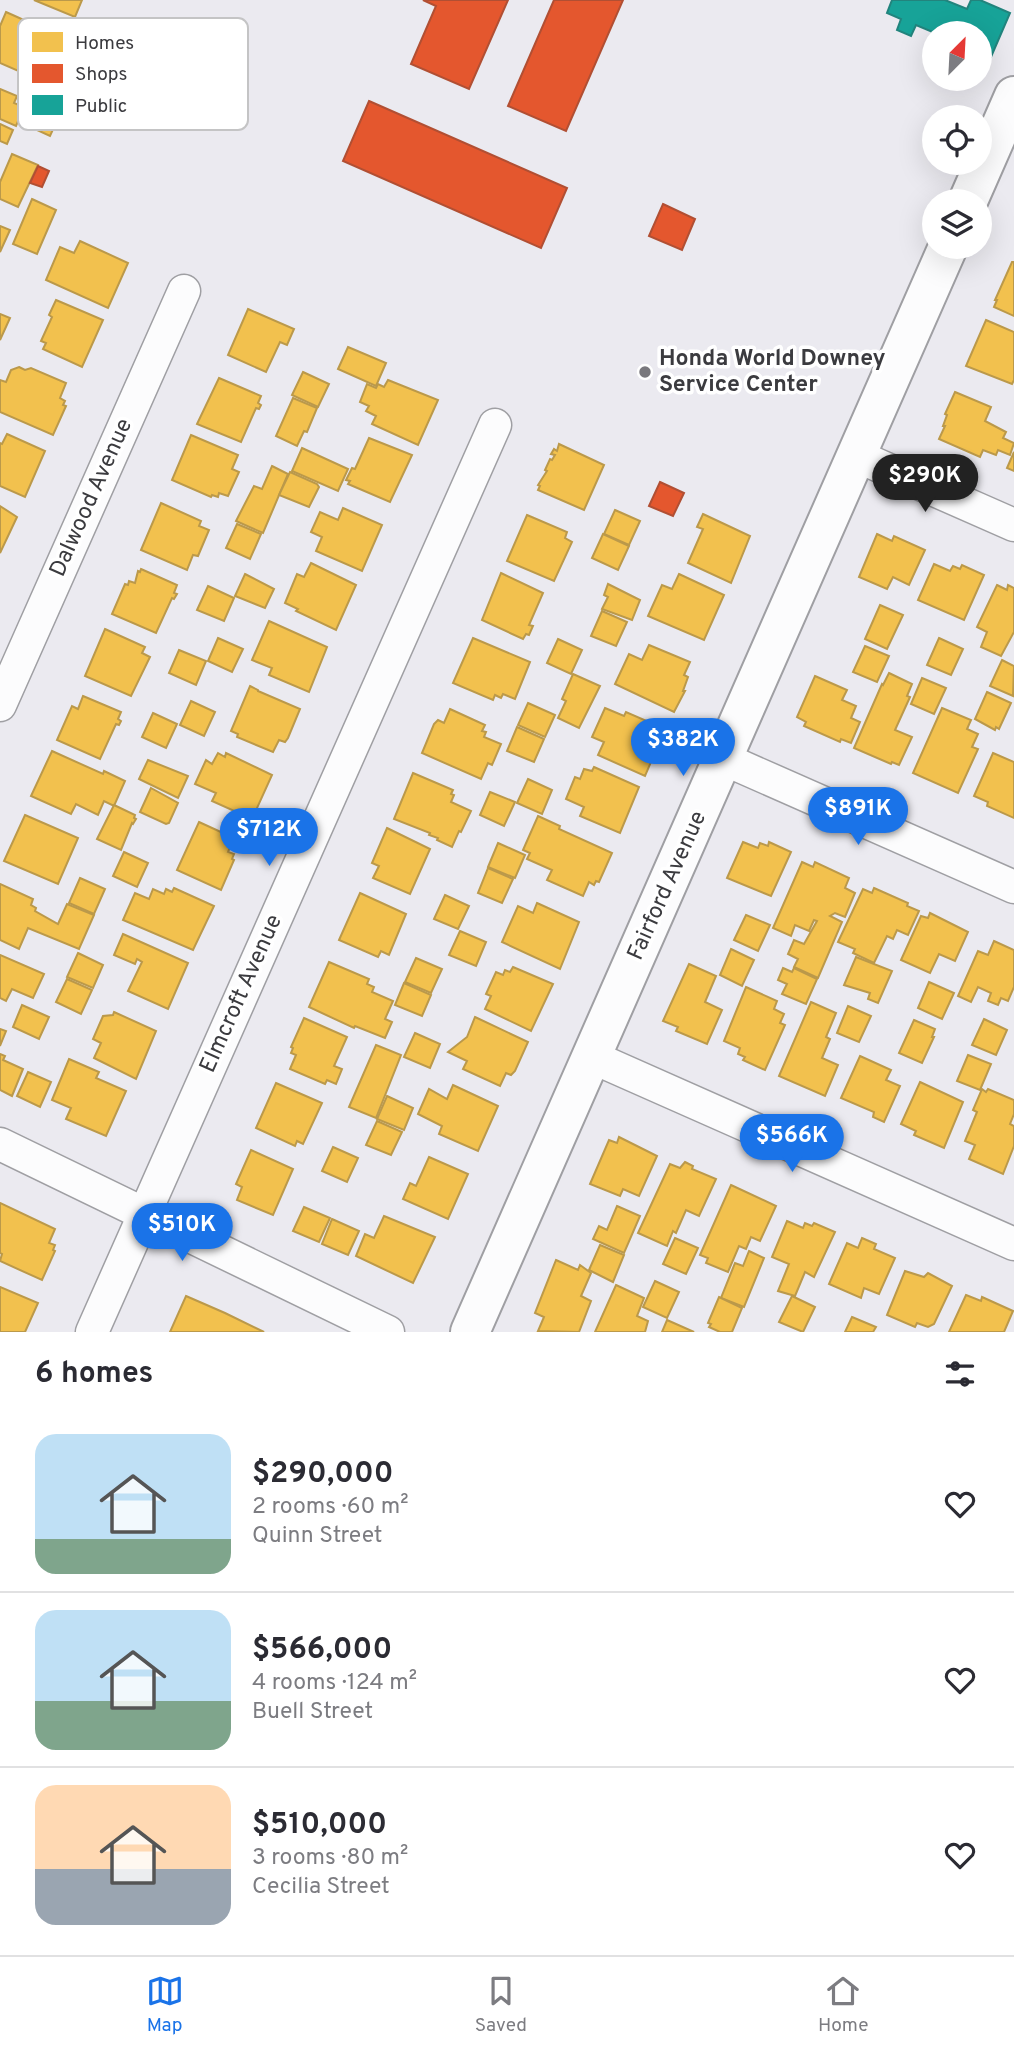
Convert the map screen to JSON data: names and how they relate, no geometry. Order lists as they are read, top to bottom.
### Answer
{
  "streets": {
    "street": ["Dalwood Avenue", "Fairford Avenue", "Elmcroft Avenue"]
  },
  "places": ["Honda World Downey Service Center"],
  "legend": ["Homes", "Shops", "Public"],
  "north": "top right",
  "page": {
    "price": [
      "$290K",
      "$382K",
      "$891K",
      "$712K",
      "$566K",
      "$510K"
    ],
    "heading": "6 homes",
    "list": [
      {
        "name": "$290,000",
        "note": "2 rooms · 60 m² · Quinn Street"
      },
      {
        "name": "$566,000",
        "note": "4 rooms · 124 m² · Buell Street"
      },
      {
        "name": "$510,000",
        "note": "3 rooms · 80 m² · Cecilia Street"
      }
    ],
    "tabs": ["Map", "Saved", "Home"]
  }
}
